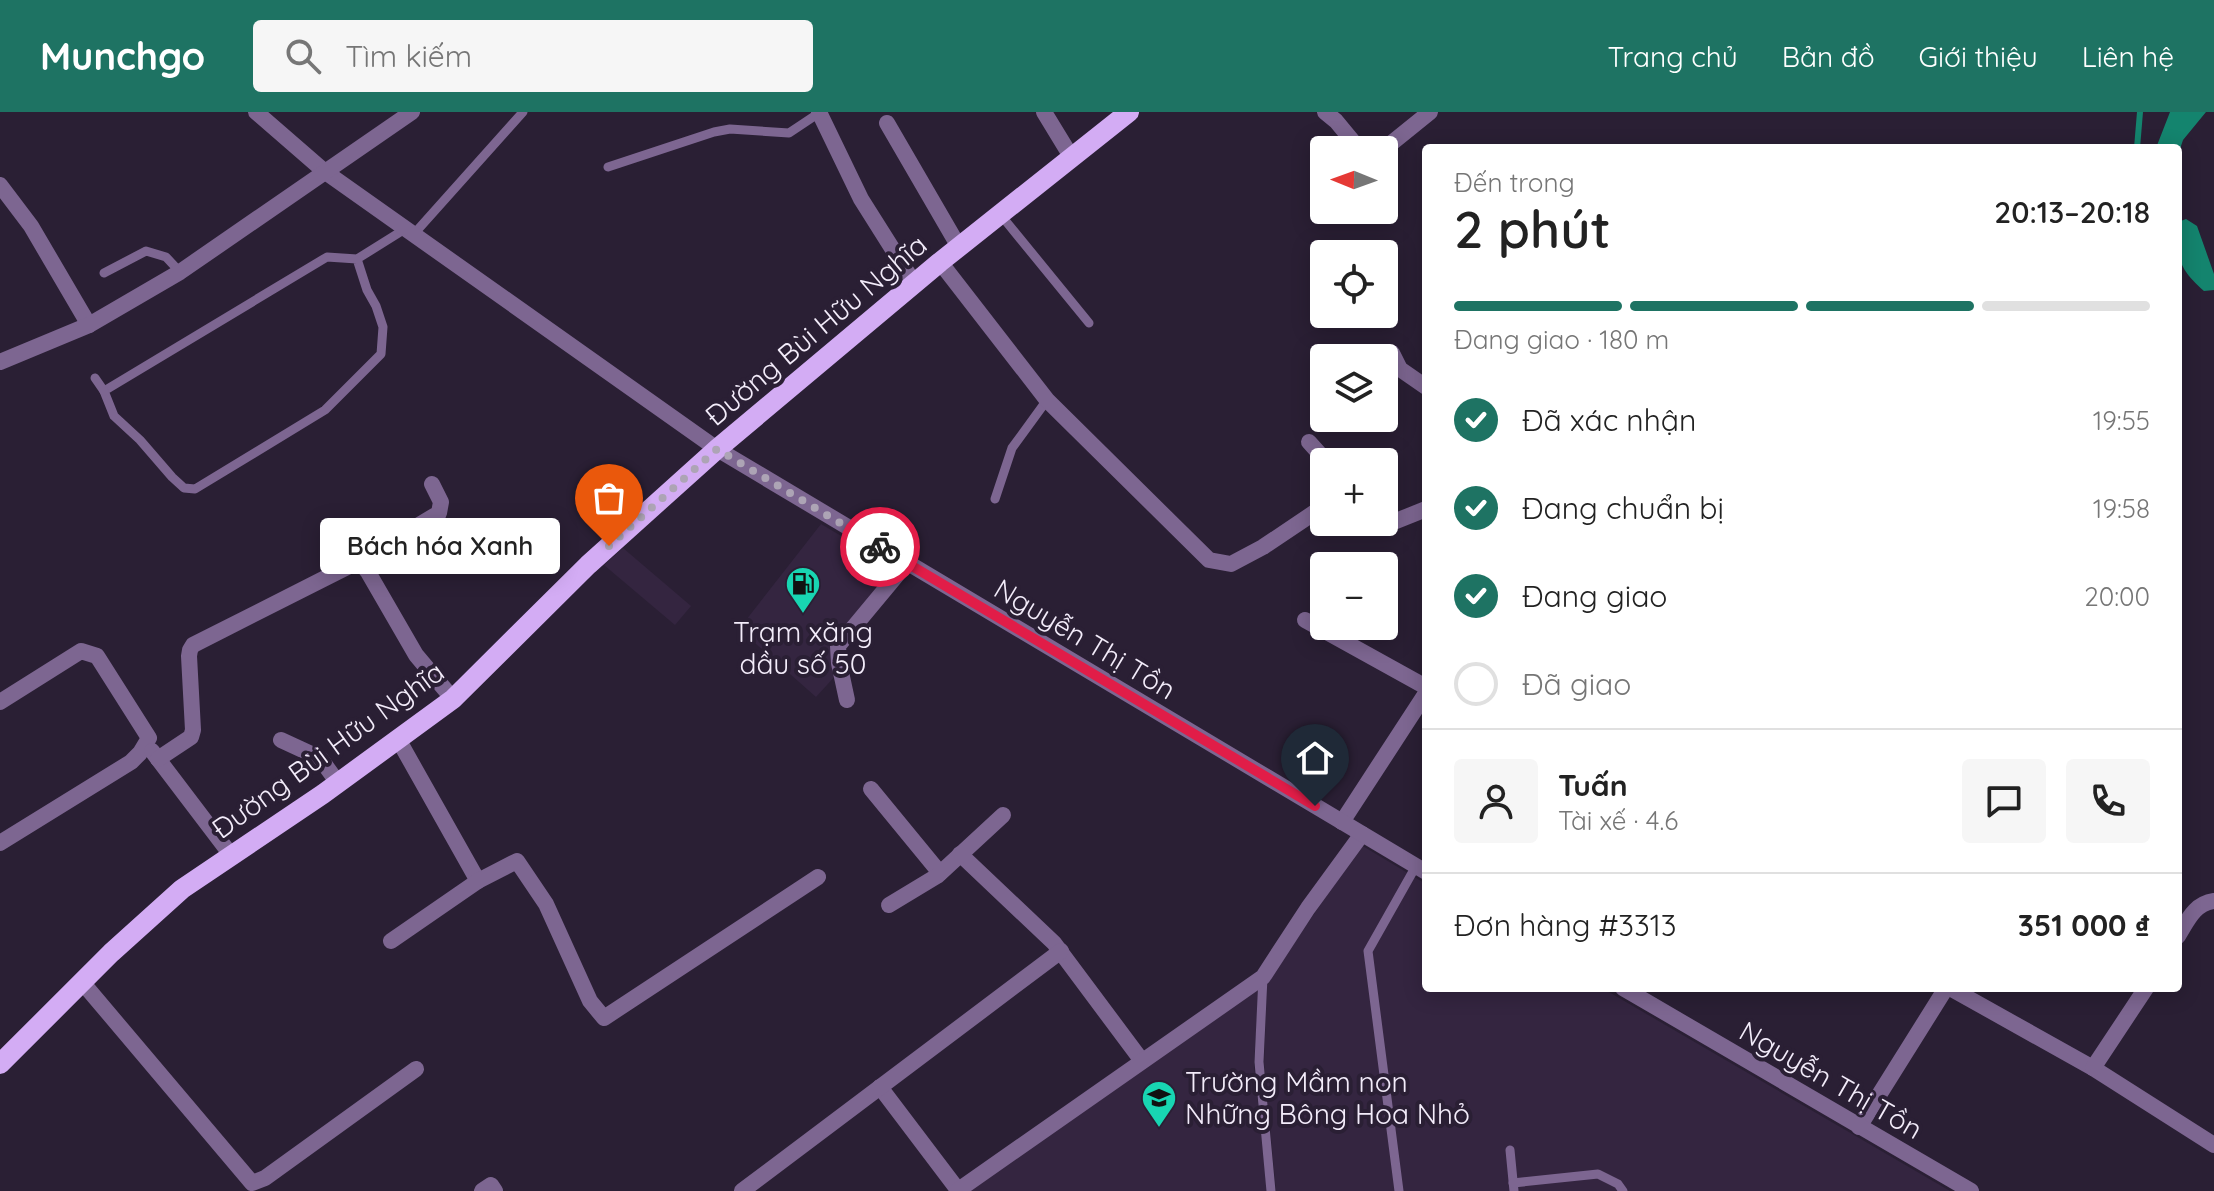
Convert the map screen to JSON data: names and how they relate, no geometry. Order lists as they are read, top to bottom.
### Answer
{
  "streets": {
    "main road": ["Đường Bùi Hữu Nghĩa"],
    "street": ["Nguyễn Thị Tồn"]
  },
  "crossings": [
    ["Đường Bùi Hữu Nghĩa", "Nguyễn Thị Tồn"]
  ],
  "places": {
    "other": ["Bách hóa Xanh"],
    "fuel station": ["Trạm xăng dầu số 50"],
    "school or university": ["Trường Mầm non Những Bông Hoa Nhỏ"]
  },
  "north": "left",
  "page": {
    "header": "Munchgo",
    "search": "Tìm kiếm",
    "nav": [
      "Trang chủ",
      "Bản đồ",
      "Giới thiệu",
      "Liên hệ"
    ],
    "map_buttons": ["+", "−"],
    "heading": ["2 phút", "Đến trong", "20:13–20:18"],
    "panel": [
      "Tuấn",
      "Tài xế · 4.6",
      "Đơn hàng #3313",
      "351 000 ₫"
    ],
    "bar": "Đang giao · 180 m",
    "list": [
      ["Đã xác nhận", "19:55"],
      ["Đang chuẩn bị", "19:58"],
      ["Đang giao", "20:00"],
      "Đã giao"
    ],
    "bubble": "Bách hóa Xanh"
  }
}
